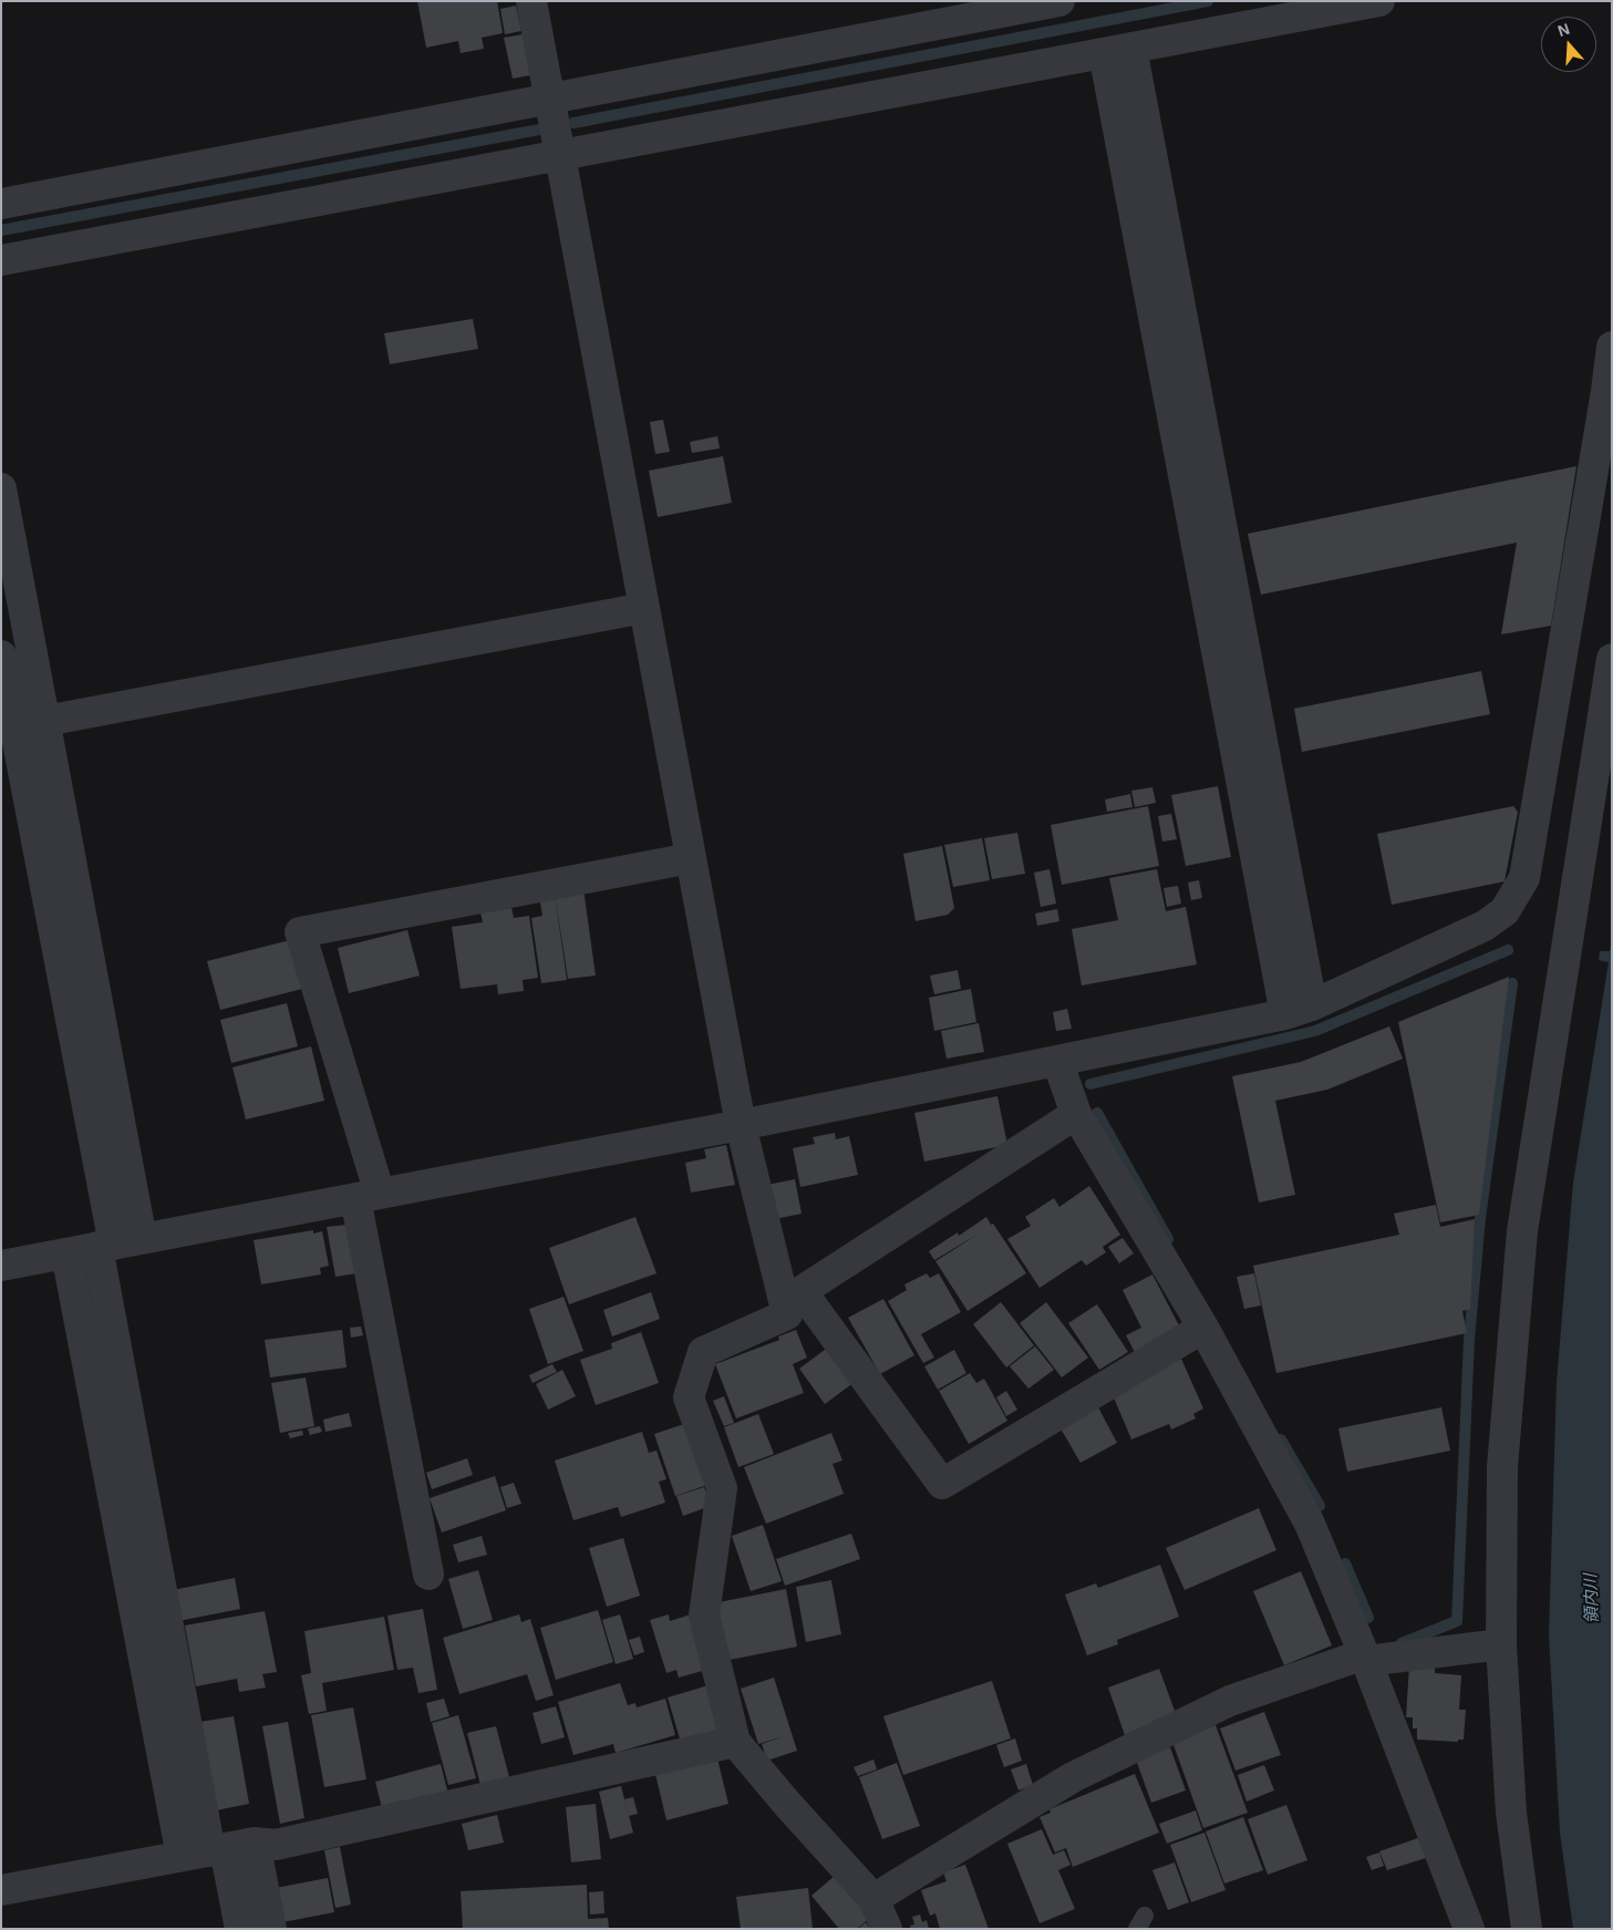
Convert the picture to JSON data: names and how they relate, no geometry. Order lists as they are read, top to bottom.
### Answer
{
  "water": ["領内川"],
  "north": "top"
}
